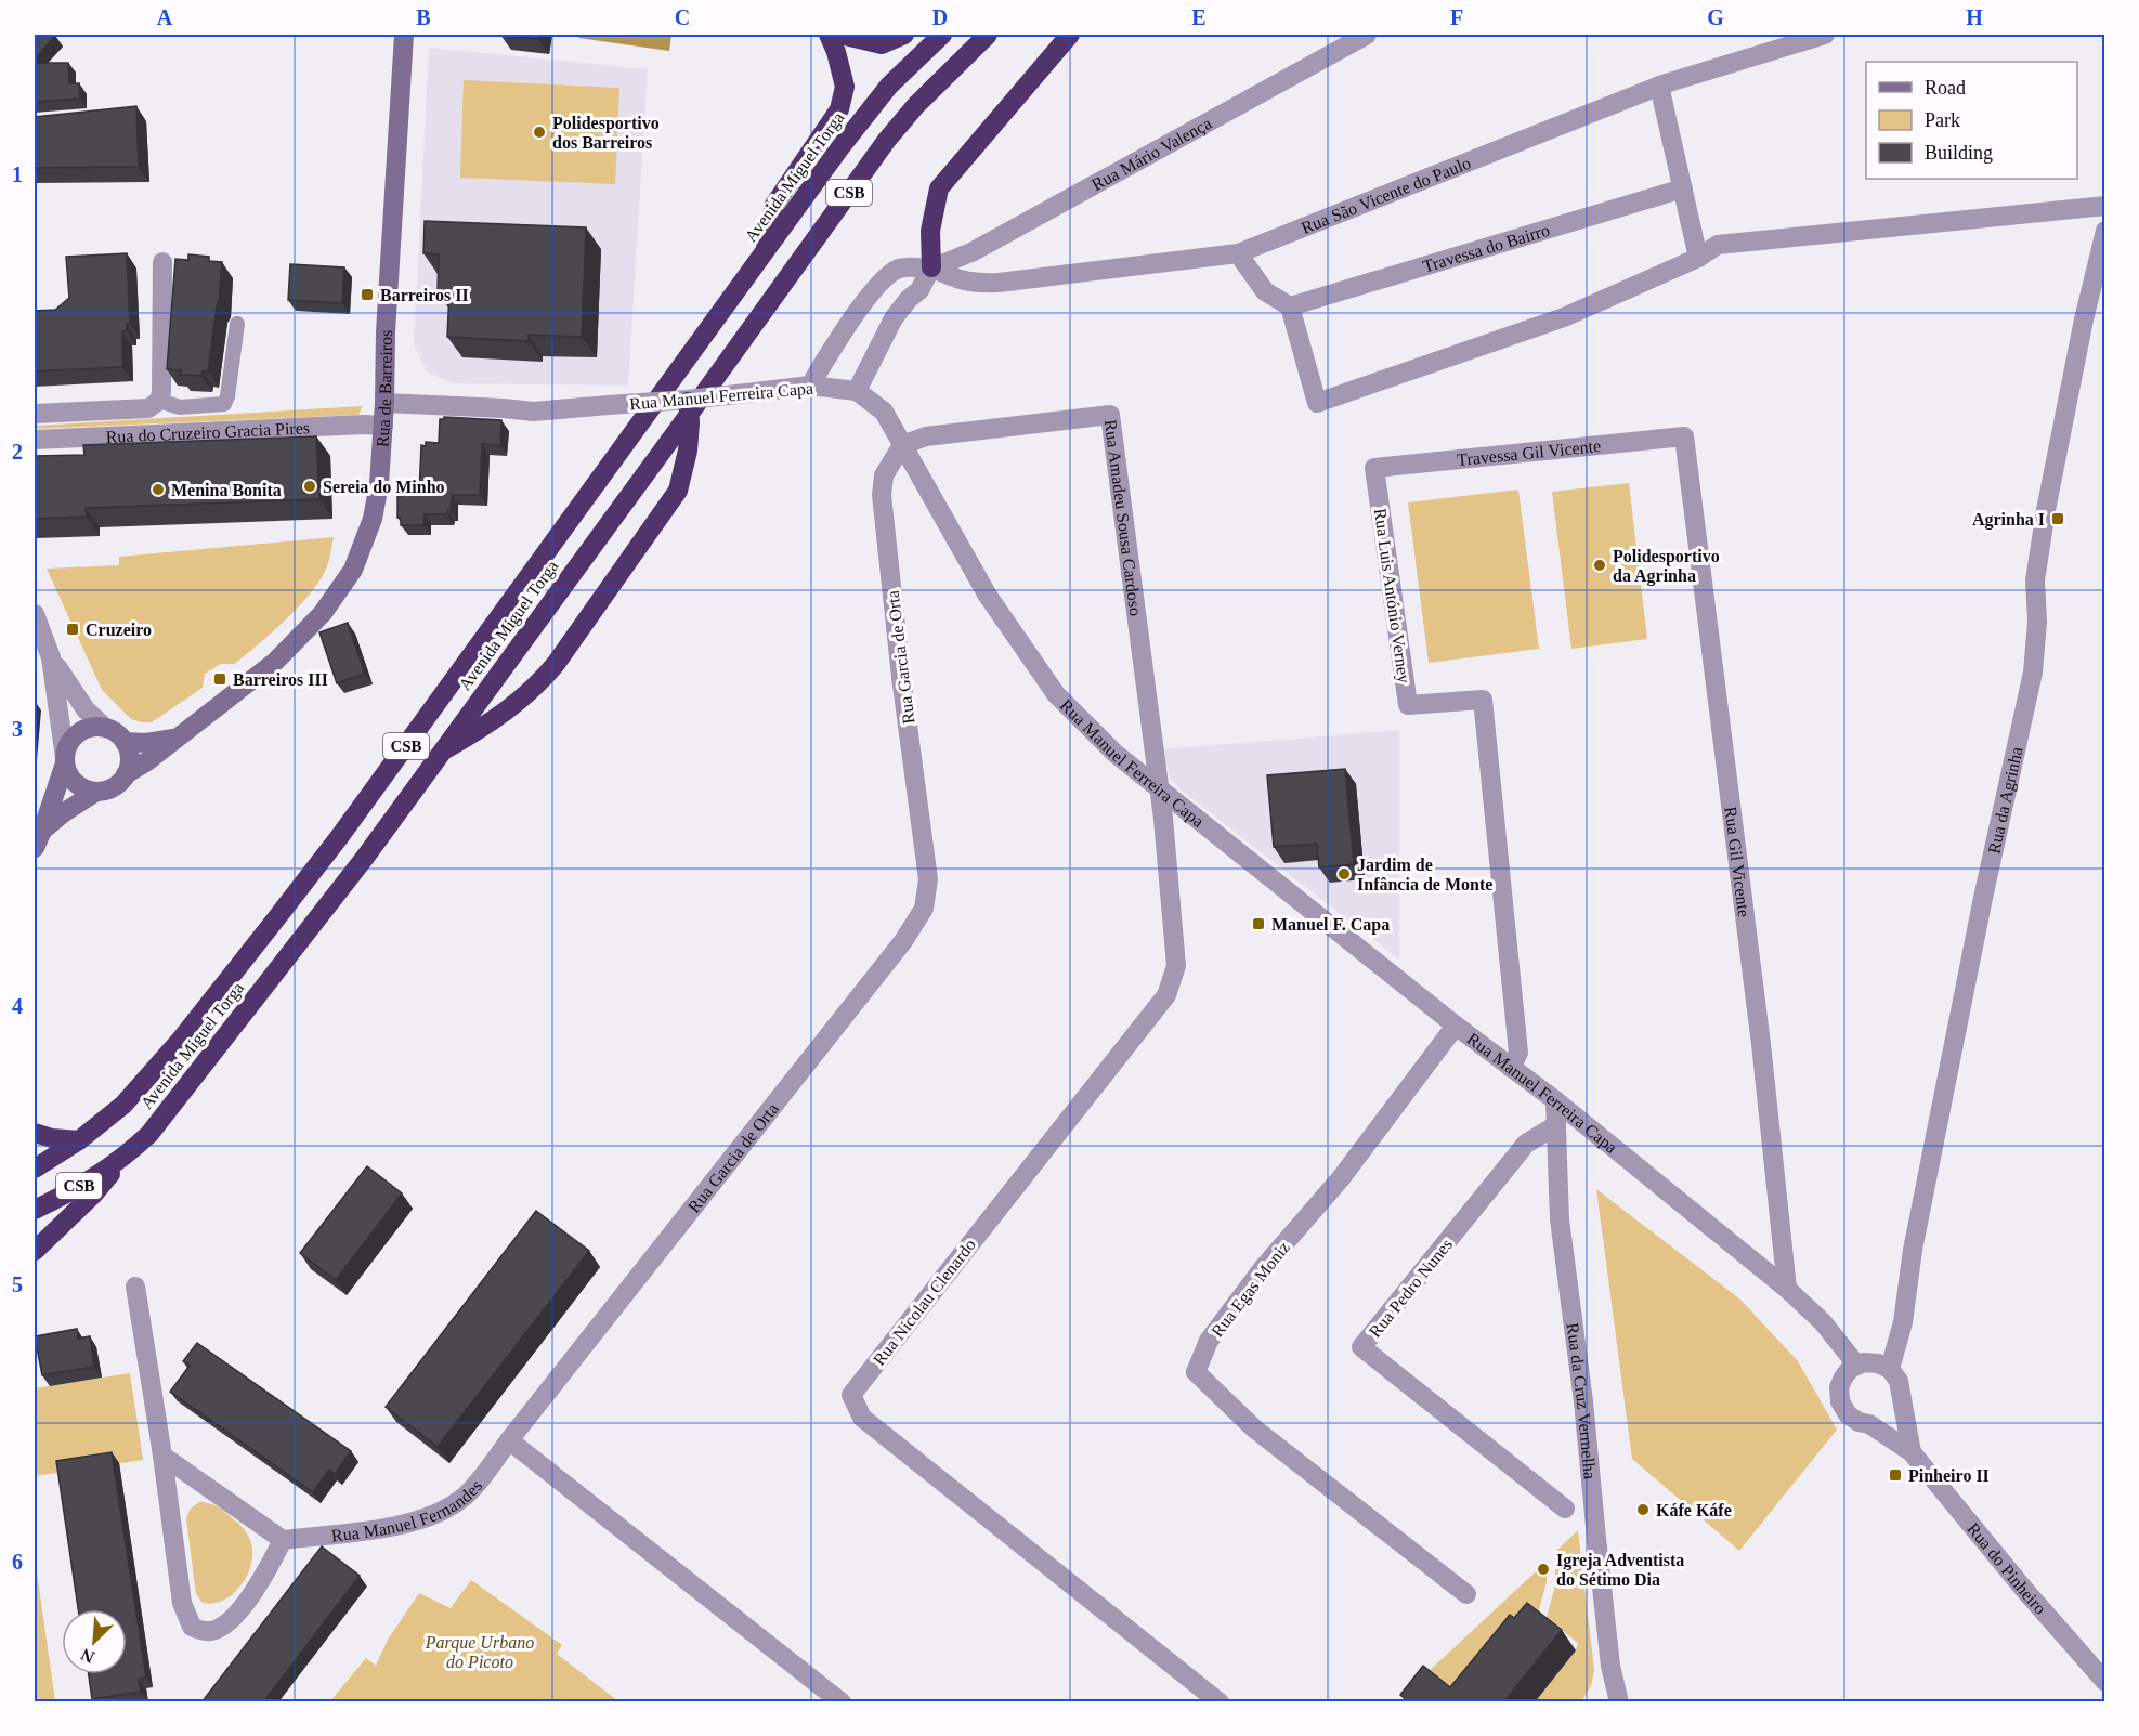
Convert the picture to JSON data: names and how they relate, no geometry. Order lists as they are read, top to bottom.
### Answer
{
  "streets": {
    "highway": ["Avenida Miguel Torga", "CSB"],
    "street": [
      "Rua Mário Valença",
      "Rua São Vicente do Paulo",
      "Travessa do Bairro",
      "Rua de Barreiros",
      "Rua Manuel Ferreira Capa",
      "Rua do Cruzeiro Gracia Pires",
      "Travessa Gil Vicente",
      "Rua Amadeu Sousa Cardoso",
      "Rua Luis António Verney",
      "Rua Garcia de Orta",
      "Rua da Agrinha",
      "Rua Gil Vicente",
      "Rua Pedro Nunes",
      "Rua Egas Moniz",
      "Rua Nicolau Clenardo",
      "Rua da Cruz Vermelha",
      "Rua Manuel Fernandes",
      "Rua do Pinheiro"
    ]
  },
  "crossings": [
    ["Rua Mário Valença", "Rua São Vicente do Paulo"],
    ["Rua de Barreiros", "Rua Manuel Ferreira Capa"],
    ["Rua de Barreiros", "Rua do Cruzeiro Gracia Pires"],
    ["Rua Manuel Ferreira Capa", "Rua Amadeu Sousa Cardoso"],
    ["Rua Manuel Ferreira Capa", "Rua Luis António Verney"],
    ["Rua Manuel Ferreira Capa", "Rua Garcia de Orta"],
    ["Rua Manuel Ferreira Capa", "Rua da Agrinha"],
    ["Rua Manuel Ferreira Capa", "Rua Gil Vicente"],
    ["Rua Manuel Ferreira Capa", "Rua Egas Moniz"],
    ["Rua Manuel Ferreira Capa", "Rua Nicolau Clenardo"],
    ["Rua Manuel Ferreira Capa", "Rua da Cruz Vermelha"],
    ["Rua Manuel Ferreira Capa", "Rua do Pinheiro"],
    ["Travessa Gil Vicente", "Rua Luis António Verney"],
    ["Travessa Gil Vicente", "Rua Gil Vicente"],
    ["Rua Amadeu Sousa Cardoso", "Rua Garcia de Orta"],
    ["Rua Amadeu Sousa Cardoso", "Rua Nicolau Clenardo"],
    ["Rua Garcia de Orta", "Rua Manuel Fernandes"],
    ["Rua da Agrinha", "Rua do Pinheiro"],
    ["Rua Pedro Nunes", "Rua da Cruz Vermelha"]
  ],
  "parks": ["Parque Urbano do Picoto"],
  "places": {
    "other": [
      "Polidesportivo dos Barreiros",
      "Sereia do Minho",
      "Menina Bonita",
      "Polidesportivo da Agrinha",
      "Jardim de Infância de Monte",
      "Káfe Káfe",
      "Igreja Adventista do Sétimo Dia"
    ],
    "transit": [
      "Barreiros II",
      "Agrinha I",
      "Cruzeiro",
      "Barreiros III",
      "Manuel F. Capa",
      "Pinheiro II"
    ]
  },
  "legend": ["Road", "Park", "Building"],
  "north": "bottom left",
  "grid": {
    "columns": [
      "A",
      "B",
      "C",
      "D",
      "E",
      "F",
      "G",
      "H"
    ],
    "rows": [
      "1",
      "2",
      "3",
      "4",
      "5",
      "6"
    ]
  }
}
